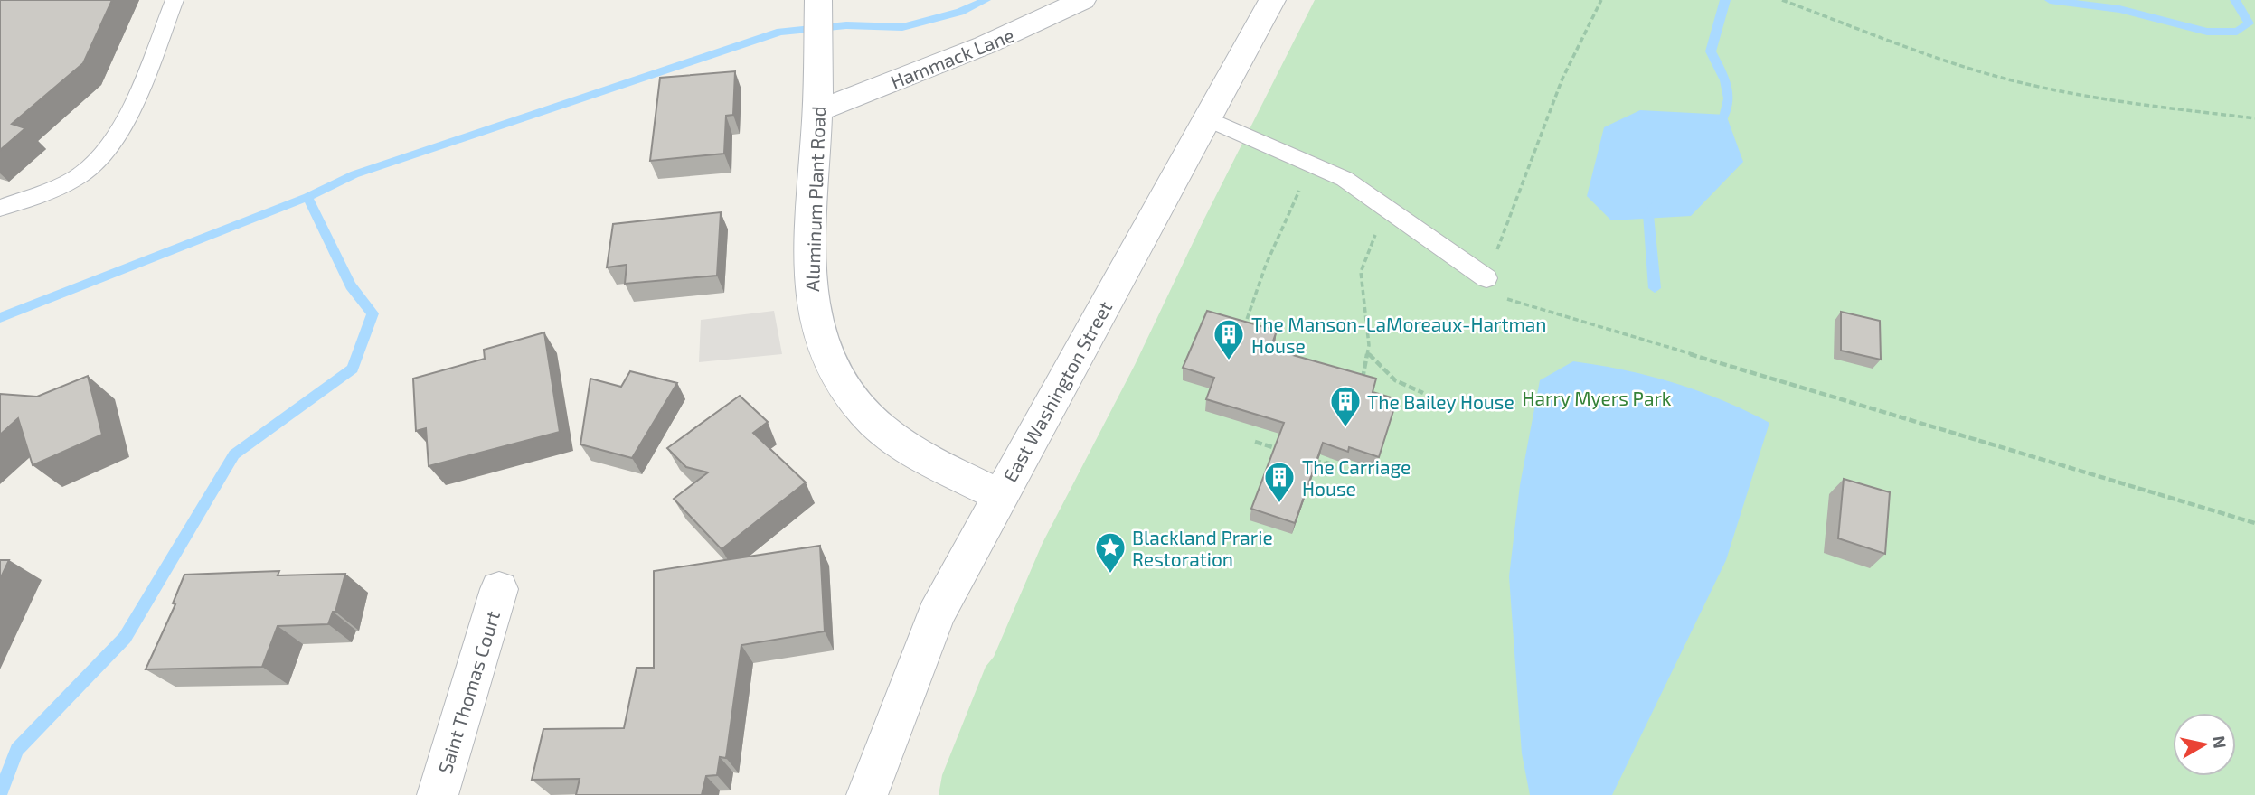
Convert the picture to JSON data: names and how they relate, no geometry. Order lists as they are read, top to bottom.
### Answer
{
  "streets": {
    "street": [
      "Hammack Lane",
      "Aluminum Plant Road",
      "East Washington Street",
      "Saint Thomas Court"
    ]
  },
  "crossings": [
    ["Hammack Lane", "Aluminum Plant Road"],
    ["Aluminum Plant Road", "East Washington Street"]
  ],
  "parks": ["Harry Myers Park"],
  "places": {
    "building": ["The Manson-LaMoreaux-Hartman House", "The Bailey House", "The Carriage House"],
    "place": ["Blackland Prarie Restoration"]
  },
  "north": "right"
}
